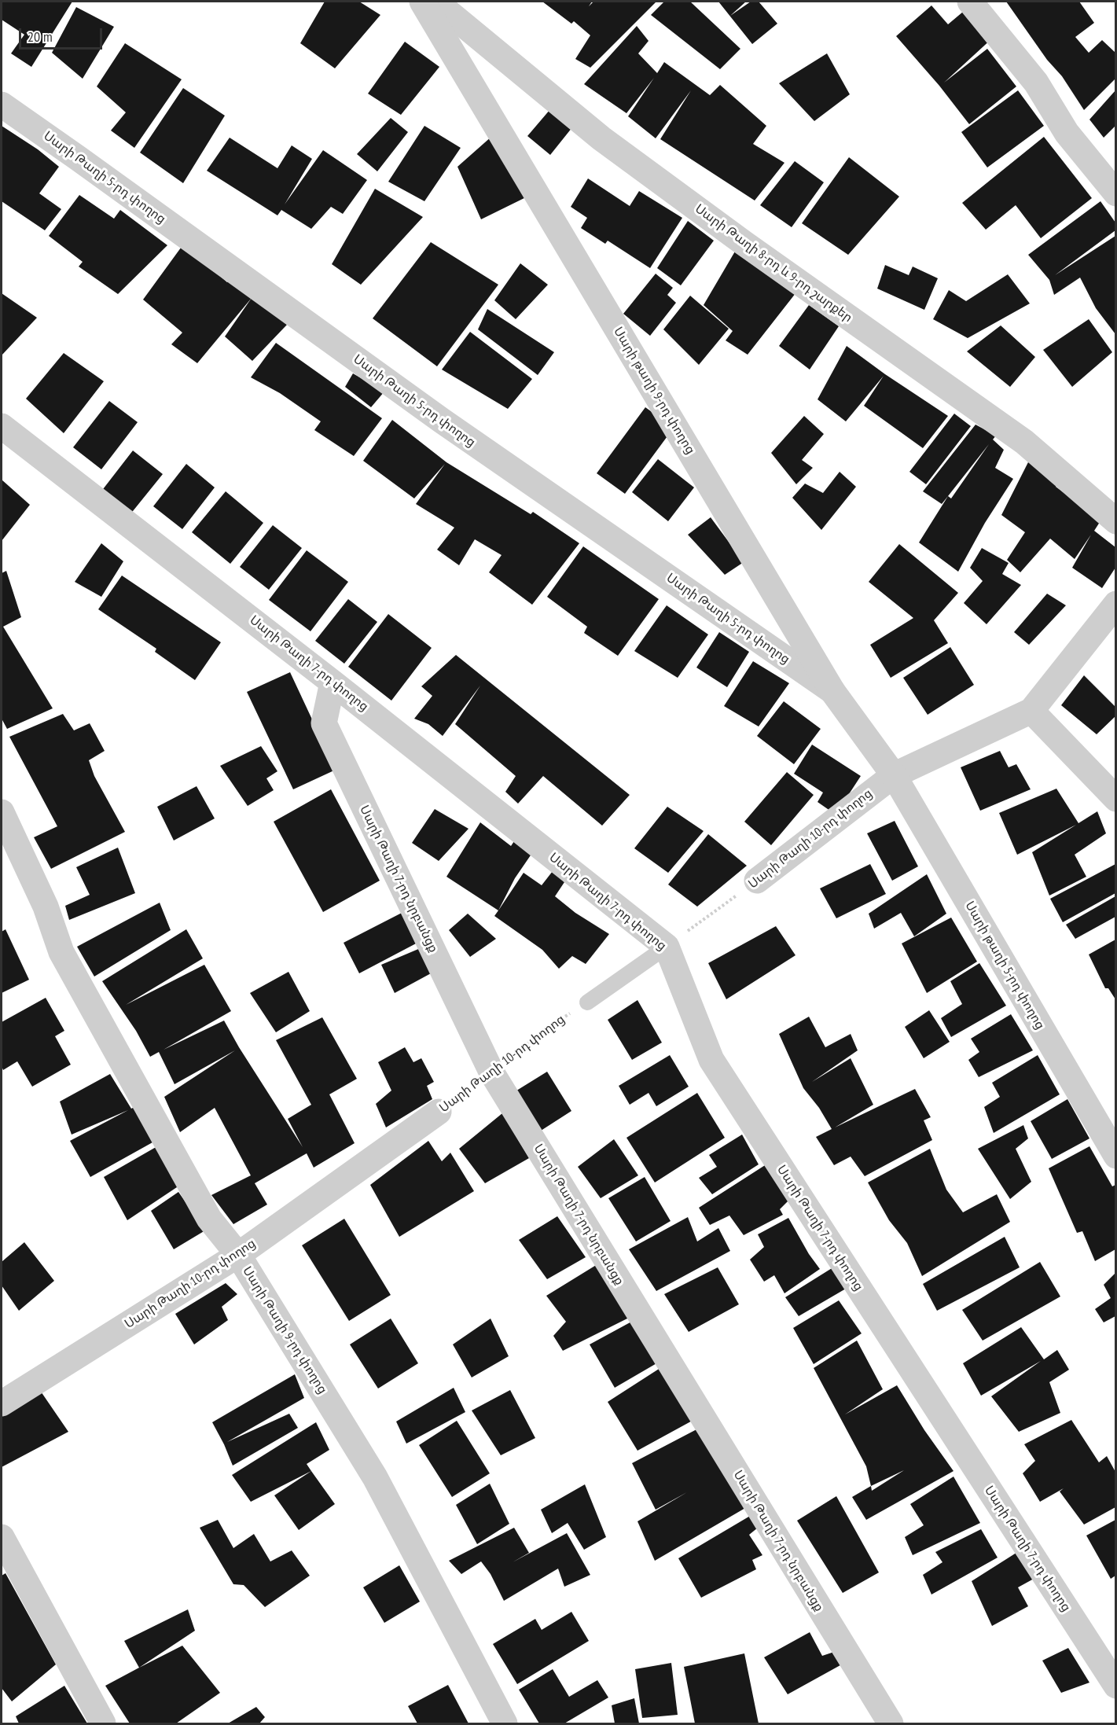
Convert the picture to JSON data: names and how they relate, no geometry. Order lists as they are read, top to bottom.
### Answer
{
  "streets": {
    "street": [
      "Սարի Թաղի 5-րդ փողոց",
      "Սարի Թաղի 8-րդ և 9-րդ շարքեր",
      "Սարի թաղի 9-րդ փողոց",
      "Սարի Թաղի 7-րդ փողոց",
      "Սարի Թաղի 10-րդ փողոց",
      "Սարի Թաղի 7-րդ նրբանցք",
      "Սարի թաղի 5-րդ փողոց",
      "Սարի Թաղի 9-րդ փողոց"
    ]
  },
  "crossings": [
    ["Սարի Թաղի 5-րդ փողոց", "Սարի թաղի 9-րդ փողոց"],
    ["Սարի թաղի 9-րդ փողոց", "Սարի Թաղի 10-րդ փողոց"],
    ["Սարի թաղի 9-րդ փողոց", "Սարի թաղի 5-րդ փողոց"],
    ["Սարի Թաղի 7-րդ փողոց", "Սարի Թաղի 10-րդ փողոց"],
    ["Սարի Թաղի 7-րդ փողոց", "Սարի Թաղի 7-րդ նրբանցք"],
    ["Սարի Թաղի 10-րդ փողոց", "Սարի Թաղի 7-րդ նրբանցք"],
    ["Սարի Թաղի 10-րդ փողոց", "Սարի թաղի 5-րդ փողոց"],
    ["Սարի Թաղի 10-րդ փողոց", "Սարի Թաղի 9-րդ փողոց"]
  ],
  "scale_bar": "20 m"
}
